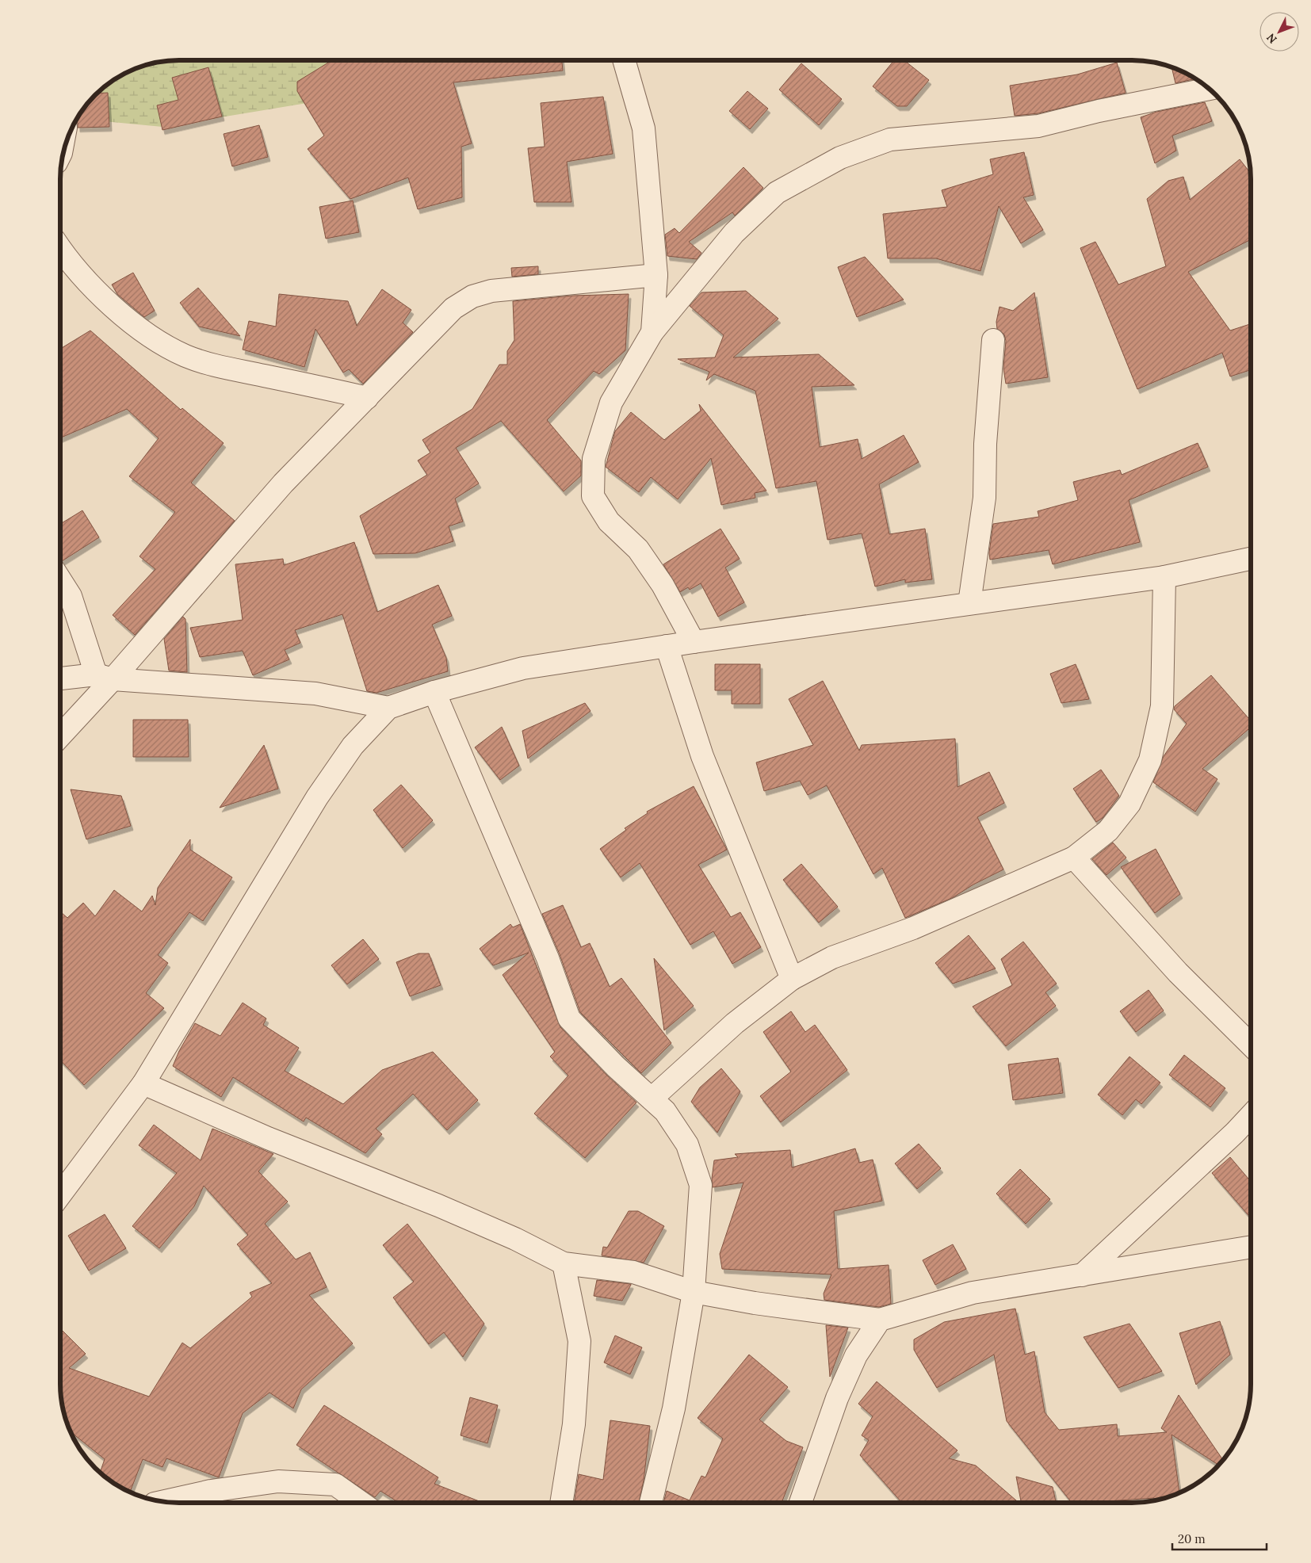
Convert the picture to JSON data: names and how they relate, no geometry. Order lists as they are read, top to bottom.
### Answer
{
  "scale_bar": "20 m",
  "north": "bottom left"
}
